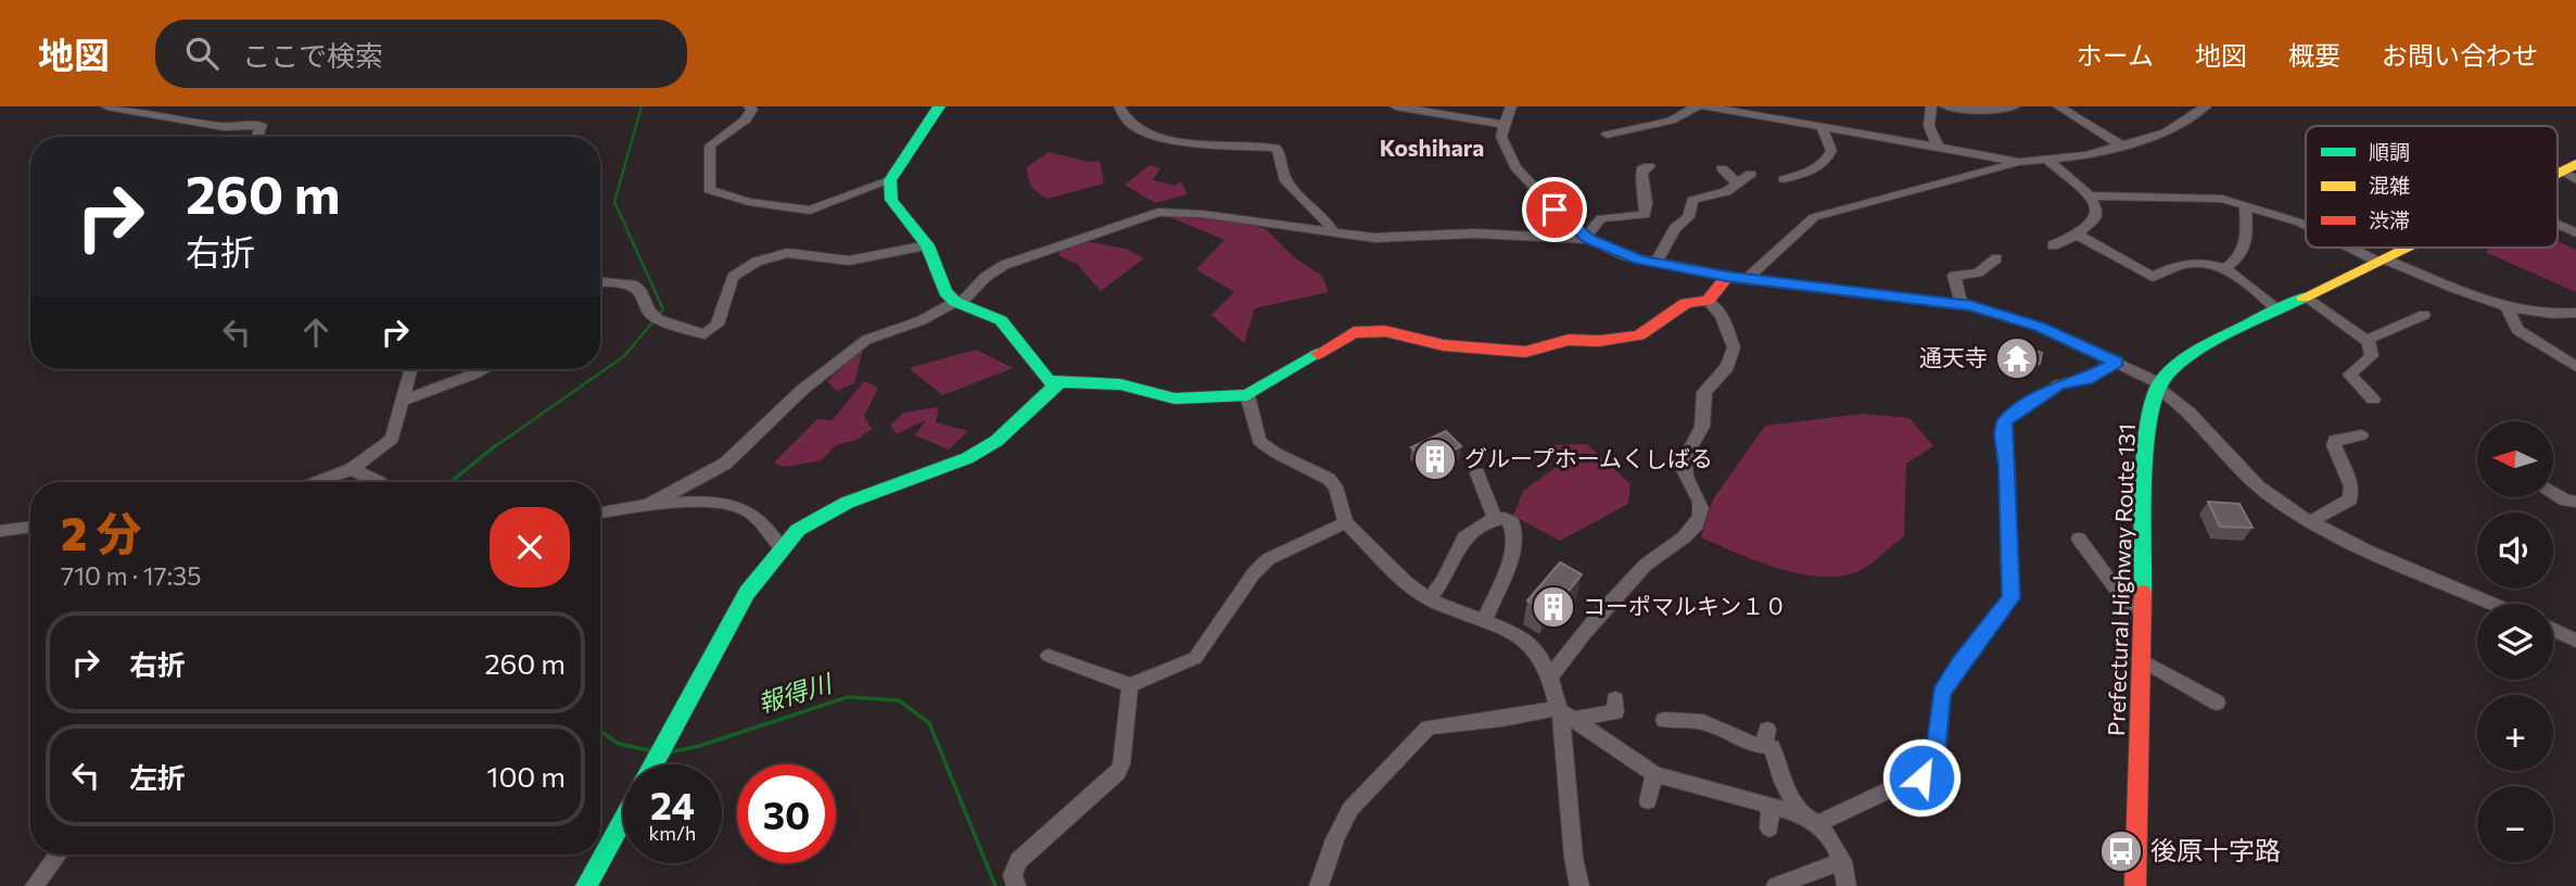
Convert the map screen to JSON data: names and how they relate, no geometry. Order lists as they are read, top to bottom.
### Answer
{
  "streets": {
    "street": ["Prefectural Highway Route 131"]
  },
  "districts": ["Koshihara"],
  "water": ["報得川"],
  "places": {
    "temple": ["通天寺"],
    "building": ["グループホームくしばる", "コーポマルキン１０"],
    "bus stop": ["後原十字路"]
  },
  "legend": ["順調", "混雑", "渋滞"],
  "north": "left",
  "page": {
    "header": "地図",
    "search": "ここで検索",
    "nav": [
      "ホーム",
      "地図",
      "概要",
      "お問い合わせ"
    ],
    "turn": ["260 m", "右折"],
    "map_buttons": ["+", "−"],
    "heading": ["2 分", "710 m · 17:35"],
    "list": [
      {
        "name": "右折",
        "value": "260 m"
      },
      {
        "name": "左折",
        "value": "100 m"
      }
    ],
    "speed": "24 km/h",
    "limit": "30"
  }
}
